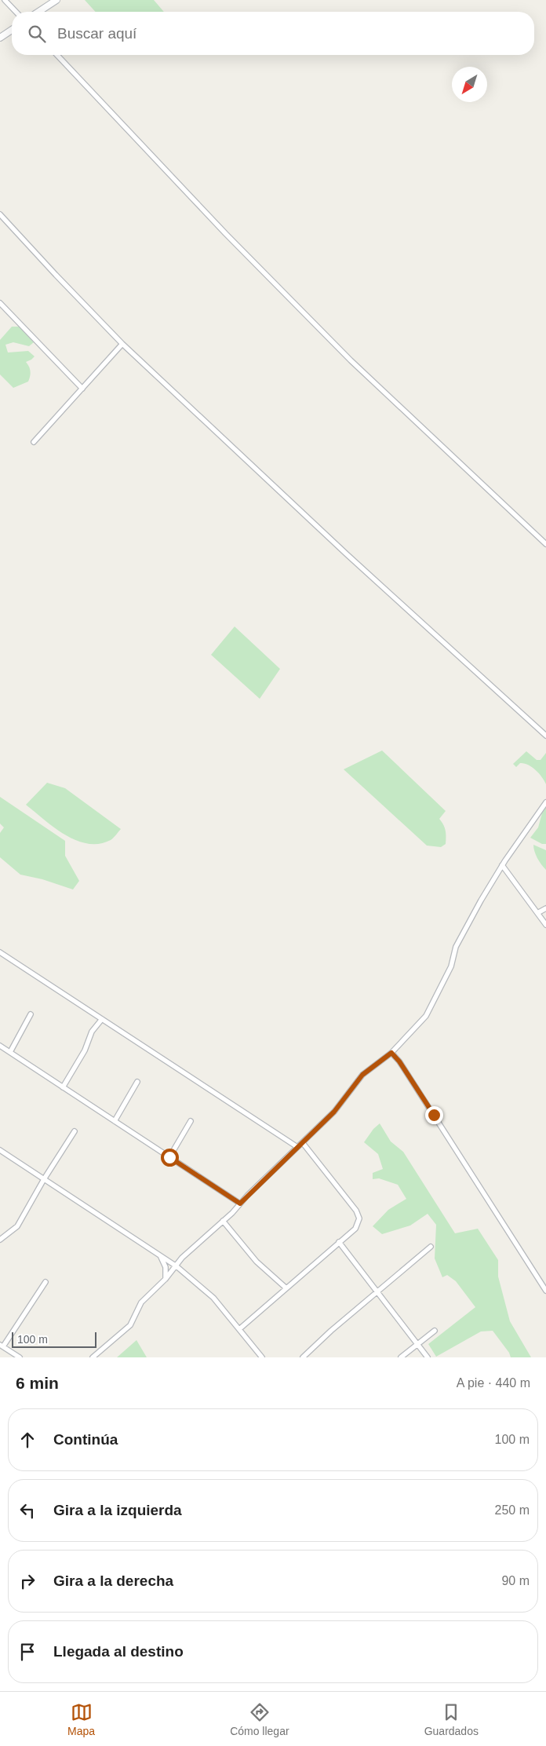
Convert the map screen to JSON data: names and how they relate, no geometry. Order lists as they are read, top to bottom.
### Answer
{
  "scale_bar": "100 m",
  "north": "bottom left",
  "page": {
    "search": "Buscar aquí",
    "scale": "100 m",
    "heading": ["6 min", "A pie · 440 m"],
    "list": [
      ["Continúa", "100 m"],
      ["Gira a la izquierda", "250 m"],
      ["Gira a la derecha", "90 m"],
      "Llegada al destino"
    ],
    "nav": ["Mapa", "Cómo llegar", "Guardados"]
  }
}
